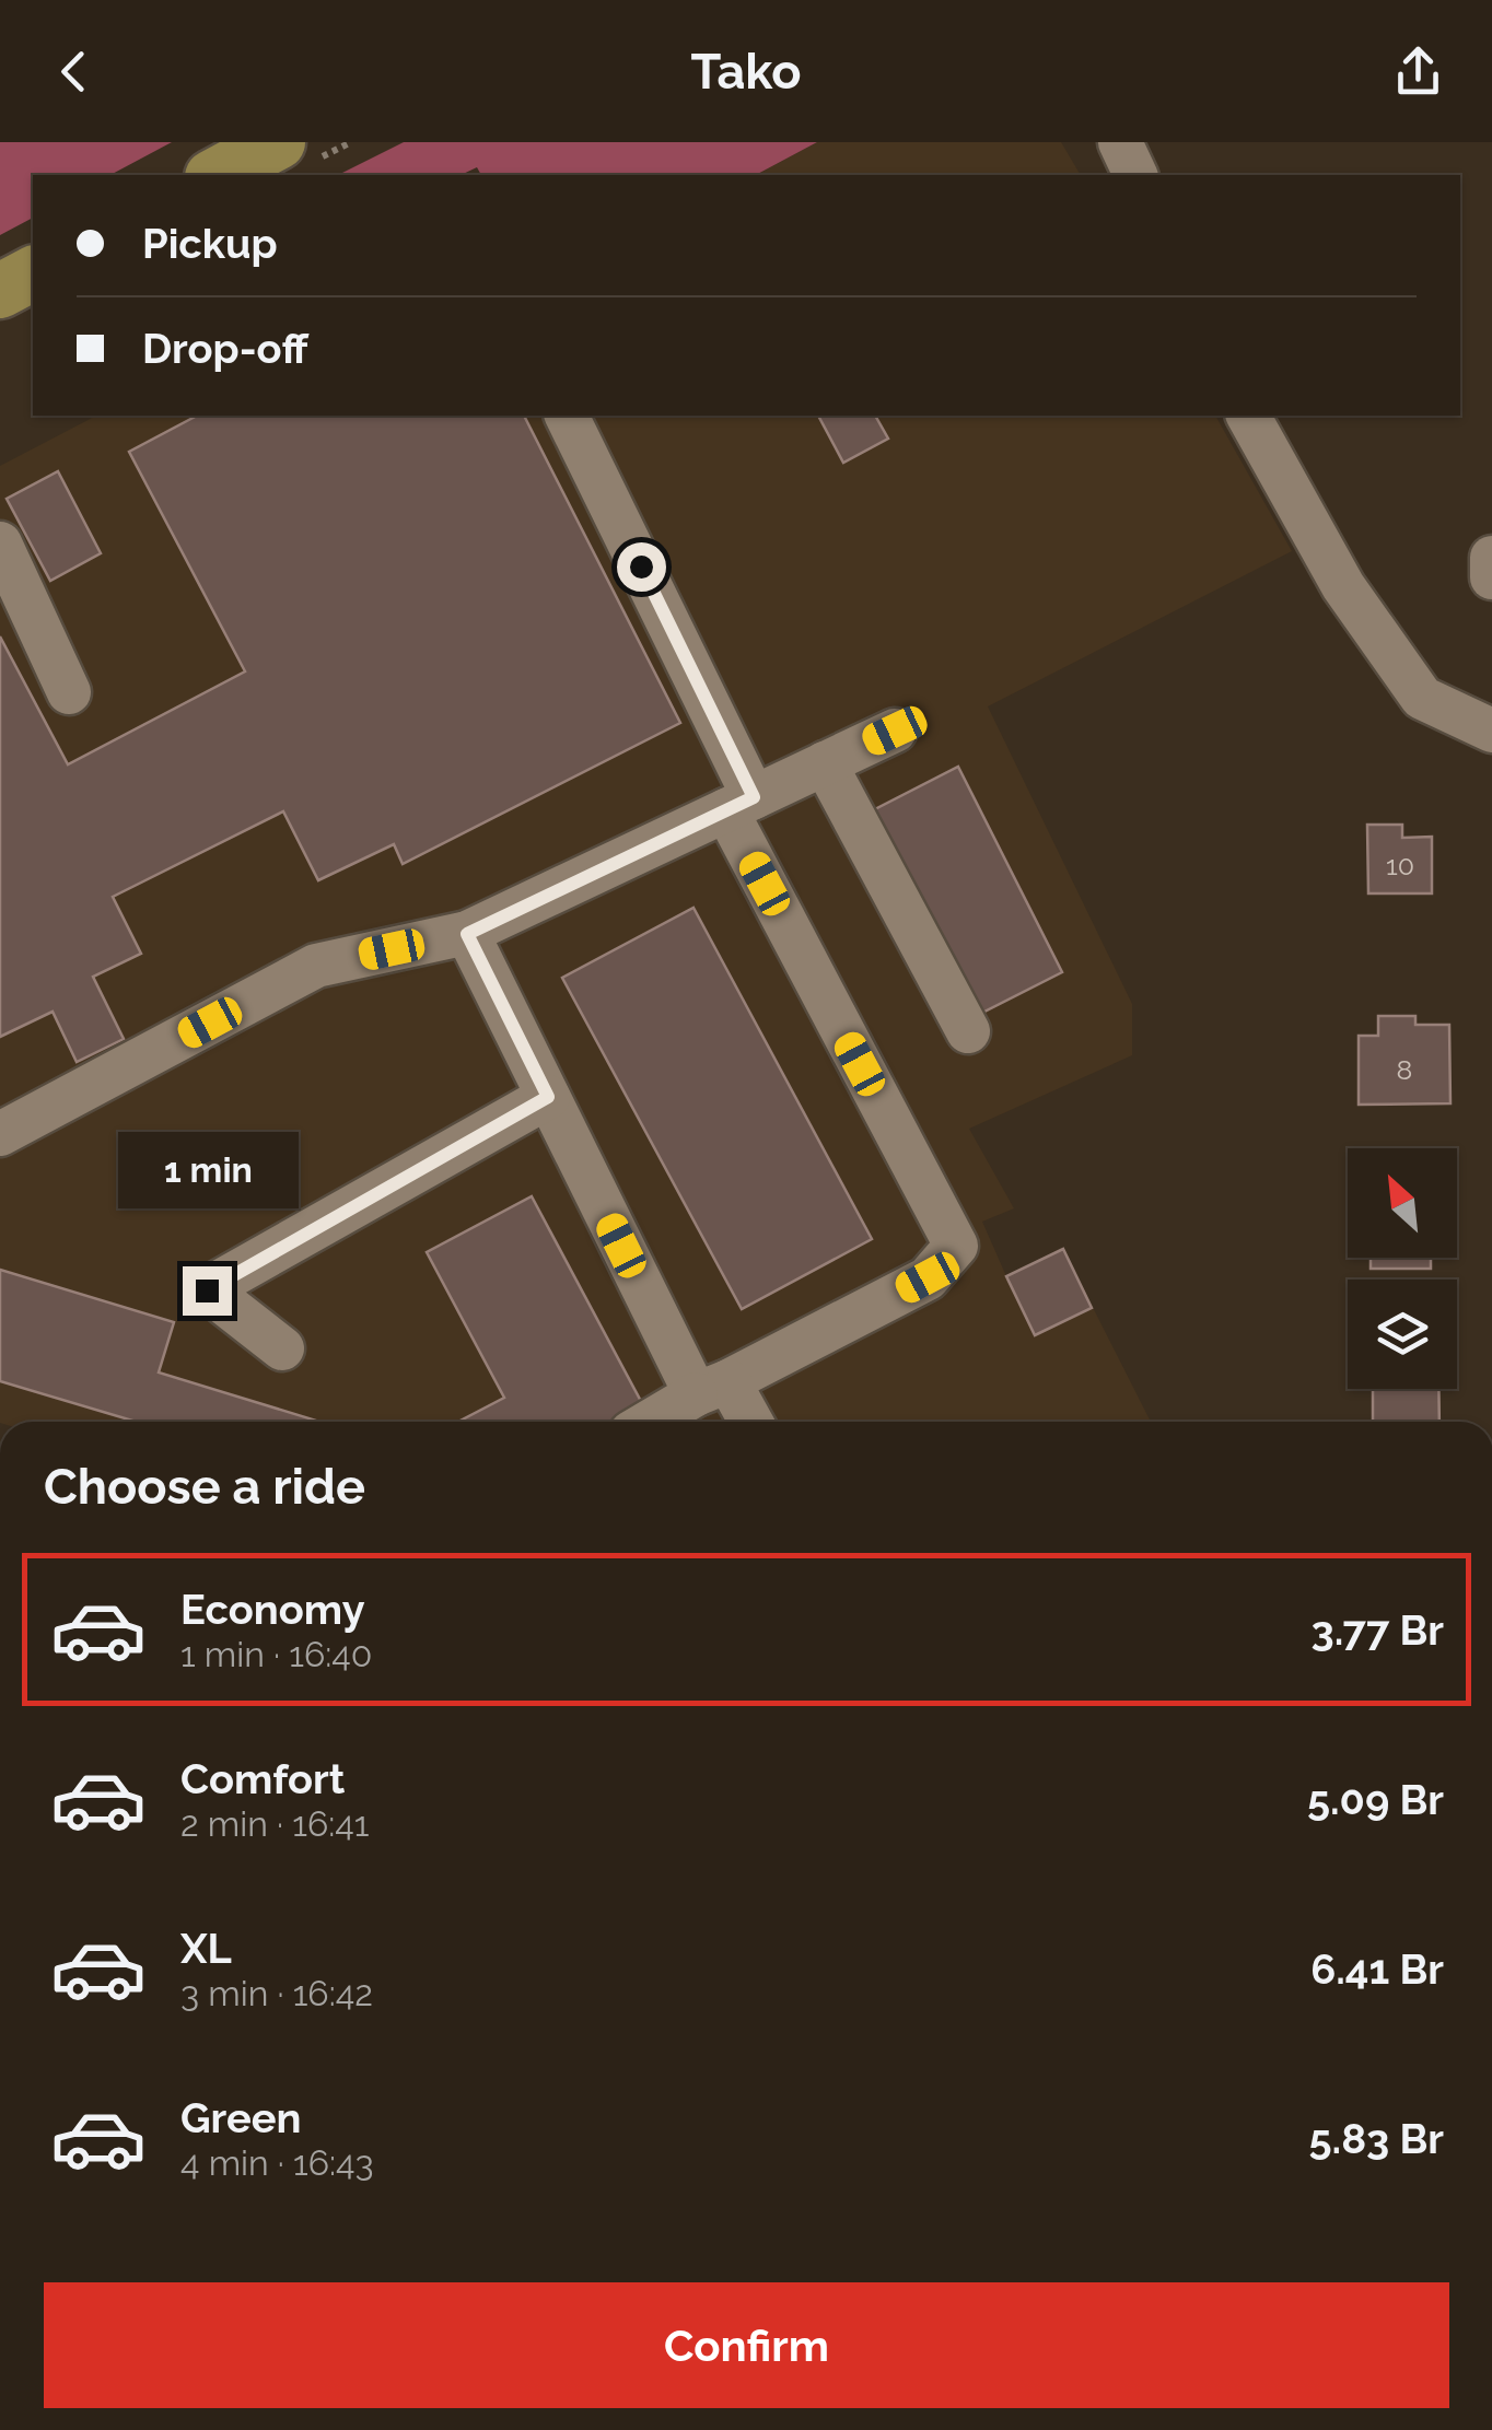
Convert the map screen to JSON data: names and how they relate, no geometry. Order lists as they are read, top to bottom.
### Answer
{
  "house_numbers": ["10", "8"],
  "north": "top left",
  "page": {
    "header": "Tako",
    "banner": ["Pickup", "Drop-off"],
    "bubble": "1 min",
    "heading": "Choose a ride",
    "list": [
      {
        "name": "Economy",
        "note": "1 min · 16:40",
        "value": "3.77 Br"
      },
      {
        "name": "Comfort",
        "note": "2 min · 16:41",
        "value": "5.09 Br"
      },
      {
        "name": "XL",
        "note": "3 min · 16:42",
        "value": "6.41 Br"
      },
      {
        "name": "Green",
        "note": "4 min · 16:43",
        "value": "5.83 Br"
      }
    ],
    "buttons": "Confirm"
  }
}
